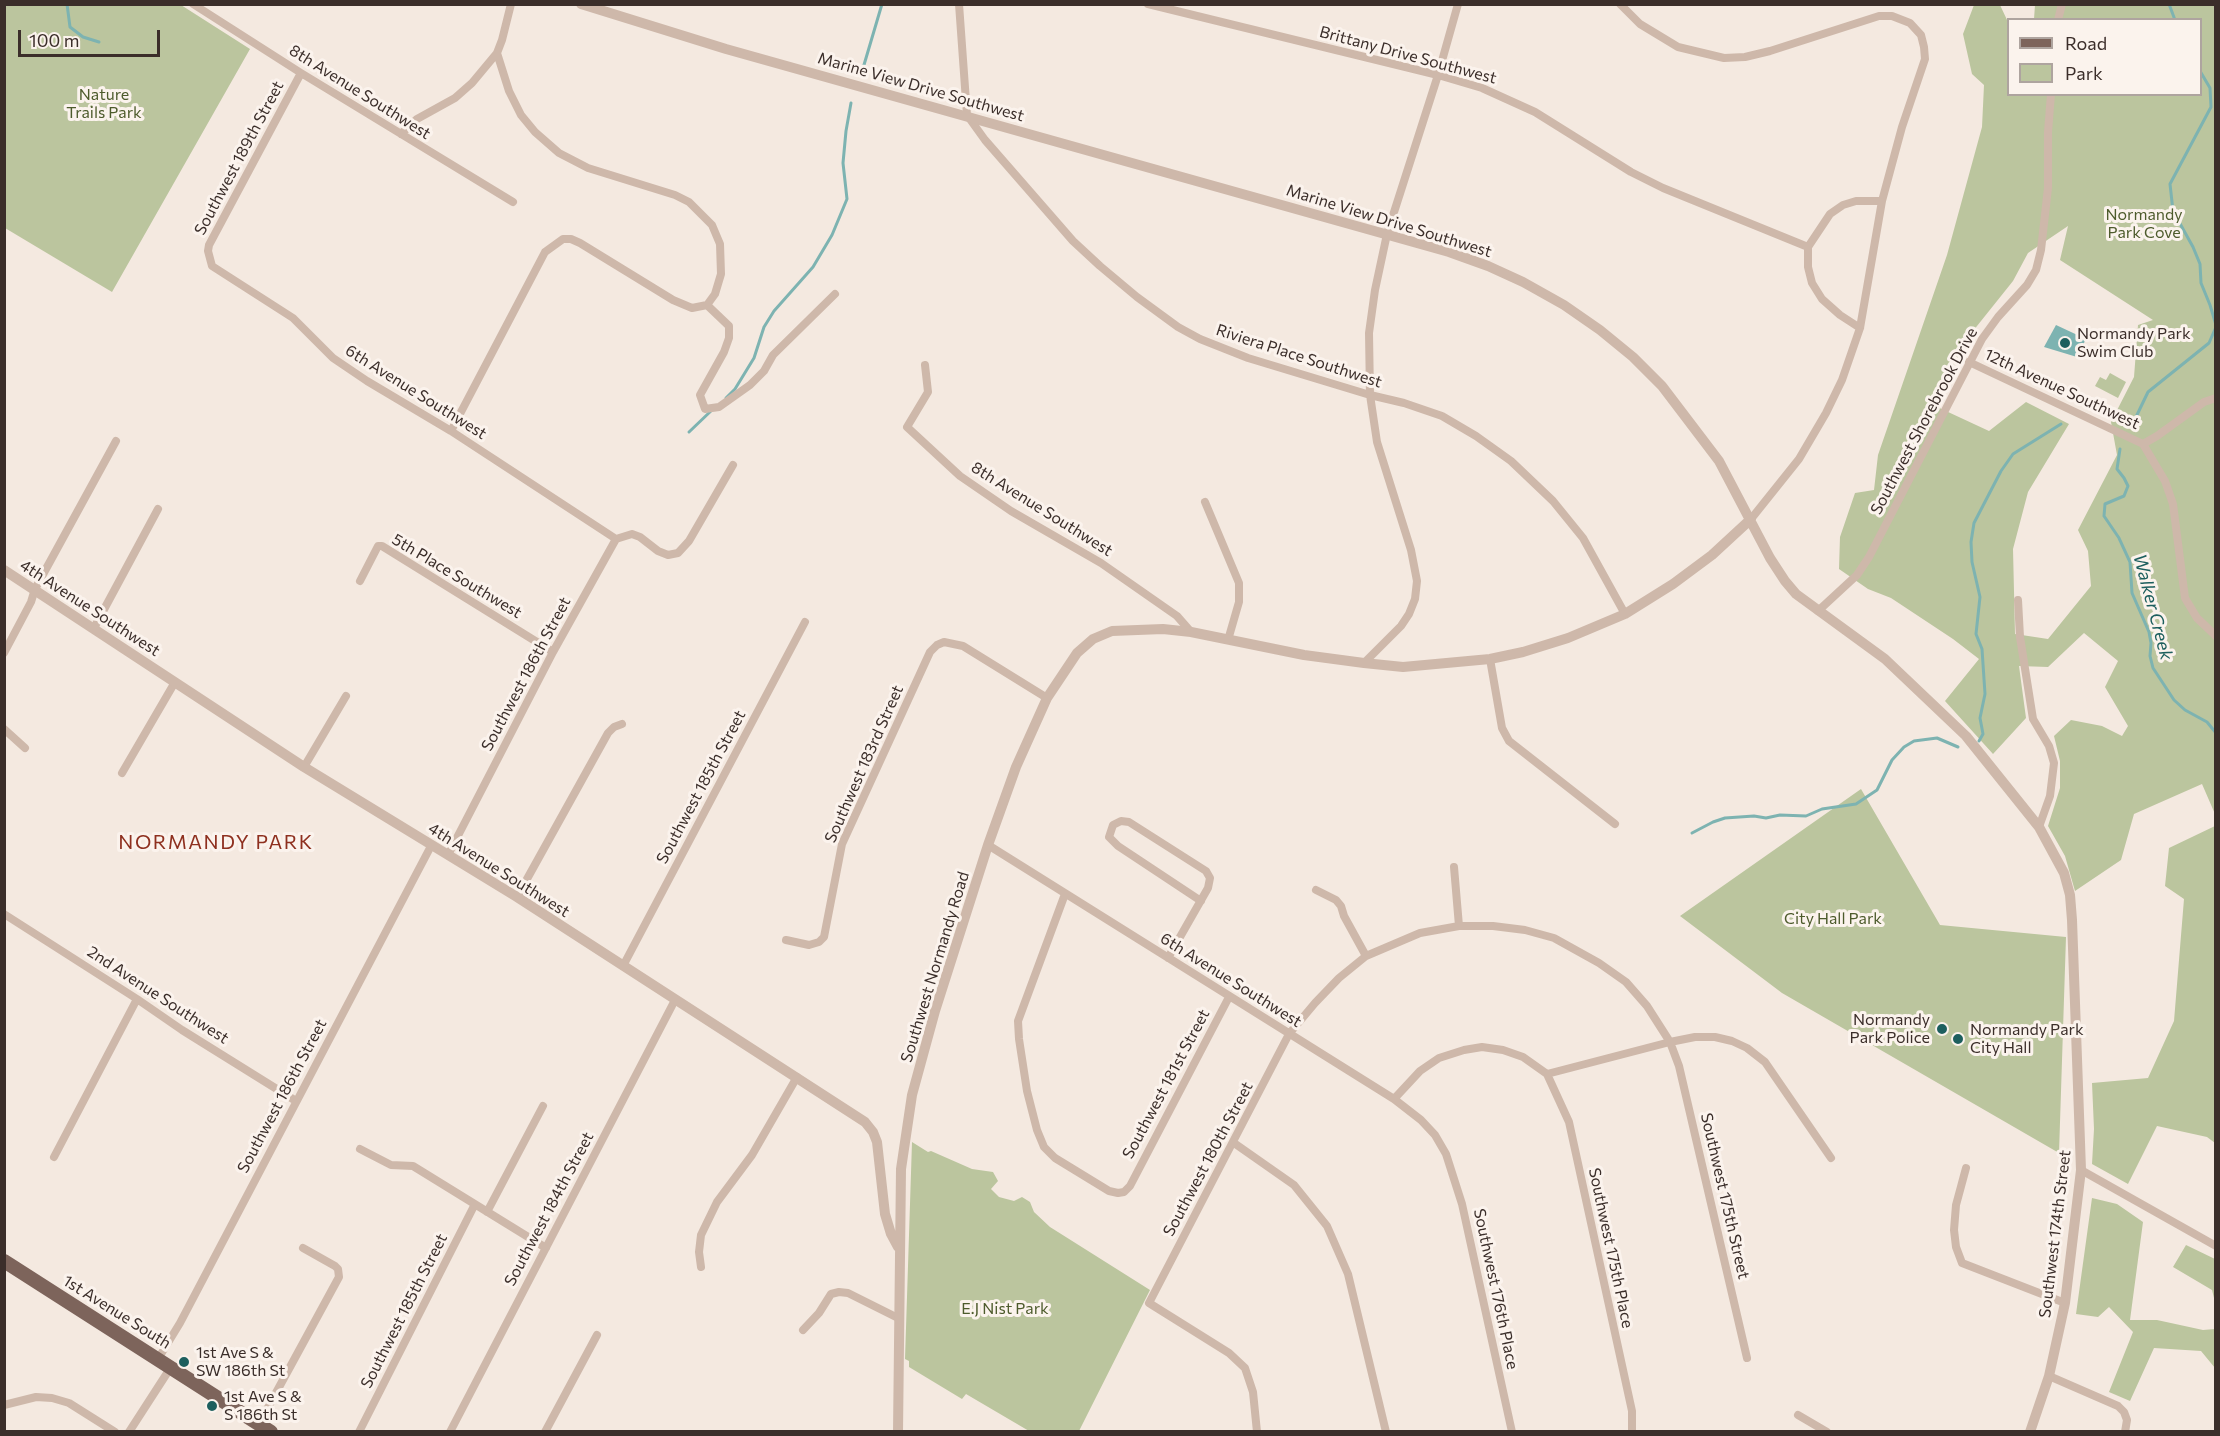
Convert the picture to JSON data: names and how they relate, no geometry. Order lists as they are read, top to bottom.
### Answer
{
  "streets": {
    "main road": ["1st Avenue South"],
    "street": [
      "Brittany Drive Southwest",
      "Marine View Drive Southwest",
      "8th Avenue Southwest",
      "Southwest 189th Street",
      "Riviera Place Southwest",
      "12th Avenue Southwest",
      "6th Avenue Southwest",
      "Southwest Shorebrook Drive",
      "5th Place Southwest",
      "4th Avenue Southwest",
      "Southwest 186th Street",
      "Southwest 183rd Street",
      "Southwest 185th Street",
      "Southwest Normandy Road",
      "2nd Avenue Southwest",
      "Southwest 181st Street",
      "Southwest 180th Street",
      "Southwest 175th Street",
      "Southwest 184th Street",
      "Southwest 174th Street",
      "Southwest 175th Place",
      "Southwest 176th Place"
    ]
  },
  "crossings": [
    ["Marine View Drive Southwest", "Riviera Place Southwest"],
    ["Marine View Drive Southwest", "Southwest Shorebrook Drive"],
    ["Marine View Drive Southwest", "Southwest Normandy Road"],
    ["Marine View Drive Southwest", "Southwest 174th Street"],
    ["8th Avenue Southwest", "Southwest 189th Street"],
    ["8th Avenue Southwest", "Southwest Normandy Road"],
    ["Southwest 189th Street", "6th Avenue Southwest"],
    ["Riviera Place Southwest", "Southwest Normandy Road"],
    ["12th Avenue Southwest", "Southwest Shorebrook Drive"],
    ["6th Avenue Southwest", "Southwest 186th Street"],
    ["6th Avenue Southwest", "Southwest Normandy Road"],
    ["6th Avenue Southwest", "Southwest 181st Street"],
    ["6th Avenue Southwest", "Southwest 180th Street"],
    ["6th Avenue Southwest", "Southwest 176th Place"],
    ["5th Place Southwest", "Southwest 186th Street"],
    ["4th Avenue Southwest", "Southwest 186th Street"],
    ["4th Avenue Southwest", "Southwest 185th Street"],
    ["4th Avenue Southwest", "Southwest Normandy Road"],
    ["4th Avenue Southwest", "Southwest 184th Street"],
    ["Southwest 186th Street", "2nd Avenue Southwest"],
    ["Southwest 186th Street", "1st Avenue South"],
    ["Southwest 183rd Street", "Southwest Normandy Road"],
    ["Southwest 180th Street", "Southwest 175th Street"]
  ],
  "districts": ["NORMANDY PARK"],
  "water": ["Walker Creek"],
  "parks": [
    "Nature Trails Park",
    "Normandy Park Cove",
    "City Hall Park",
    "E.J Nist Park"
  ],
  "places": [
    "Normandy Park Swim Club",
    "Normandy Park Police",
    "Normandy Park City Hall",
    "1st Ave S & SW 186th St",
    "1st Ave S & S 186th St"
  ],
  "legend": ["Road", "Park"],
  "scale_bar": "100 m"
}
